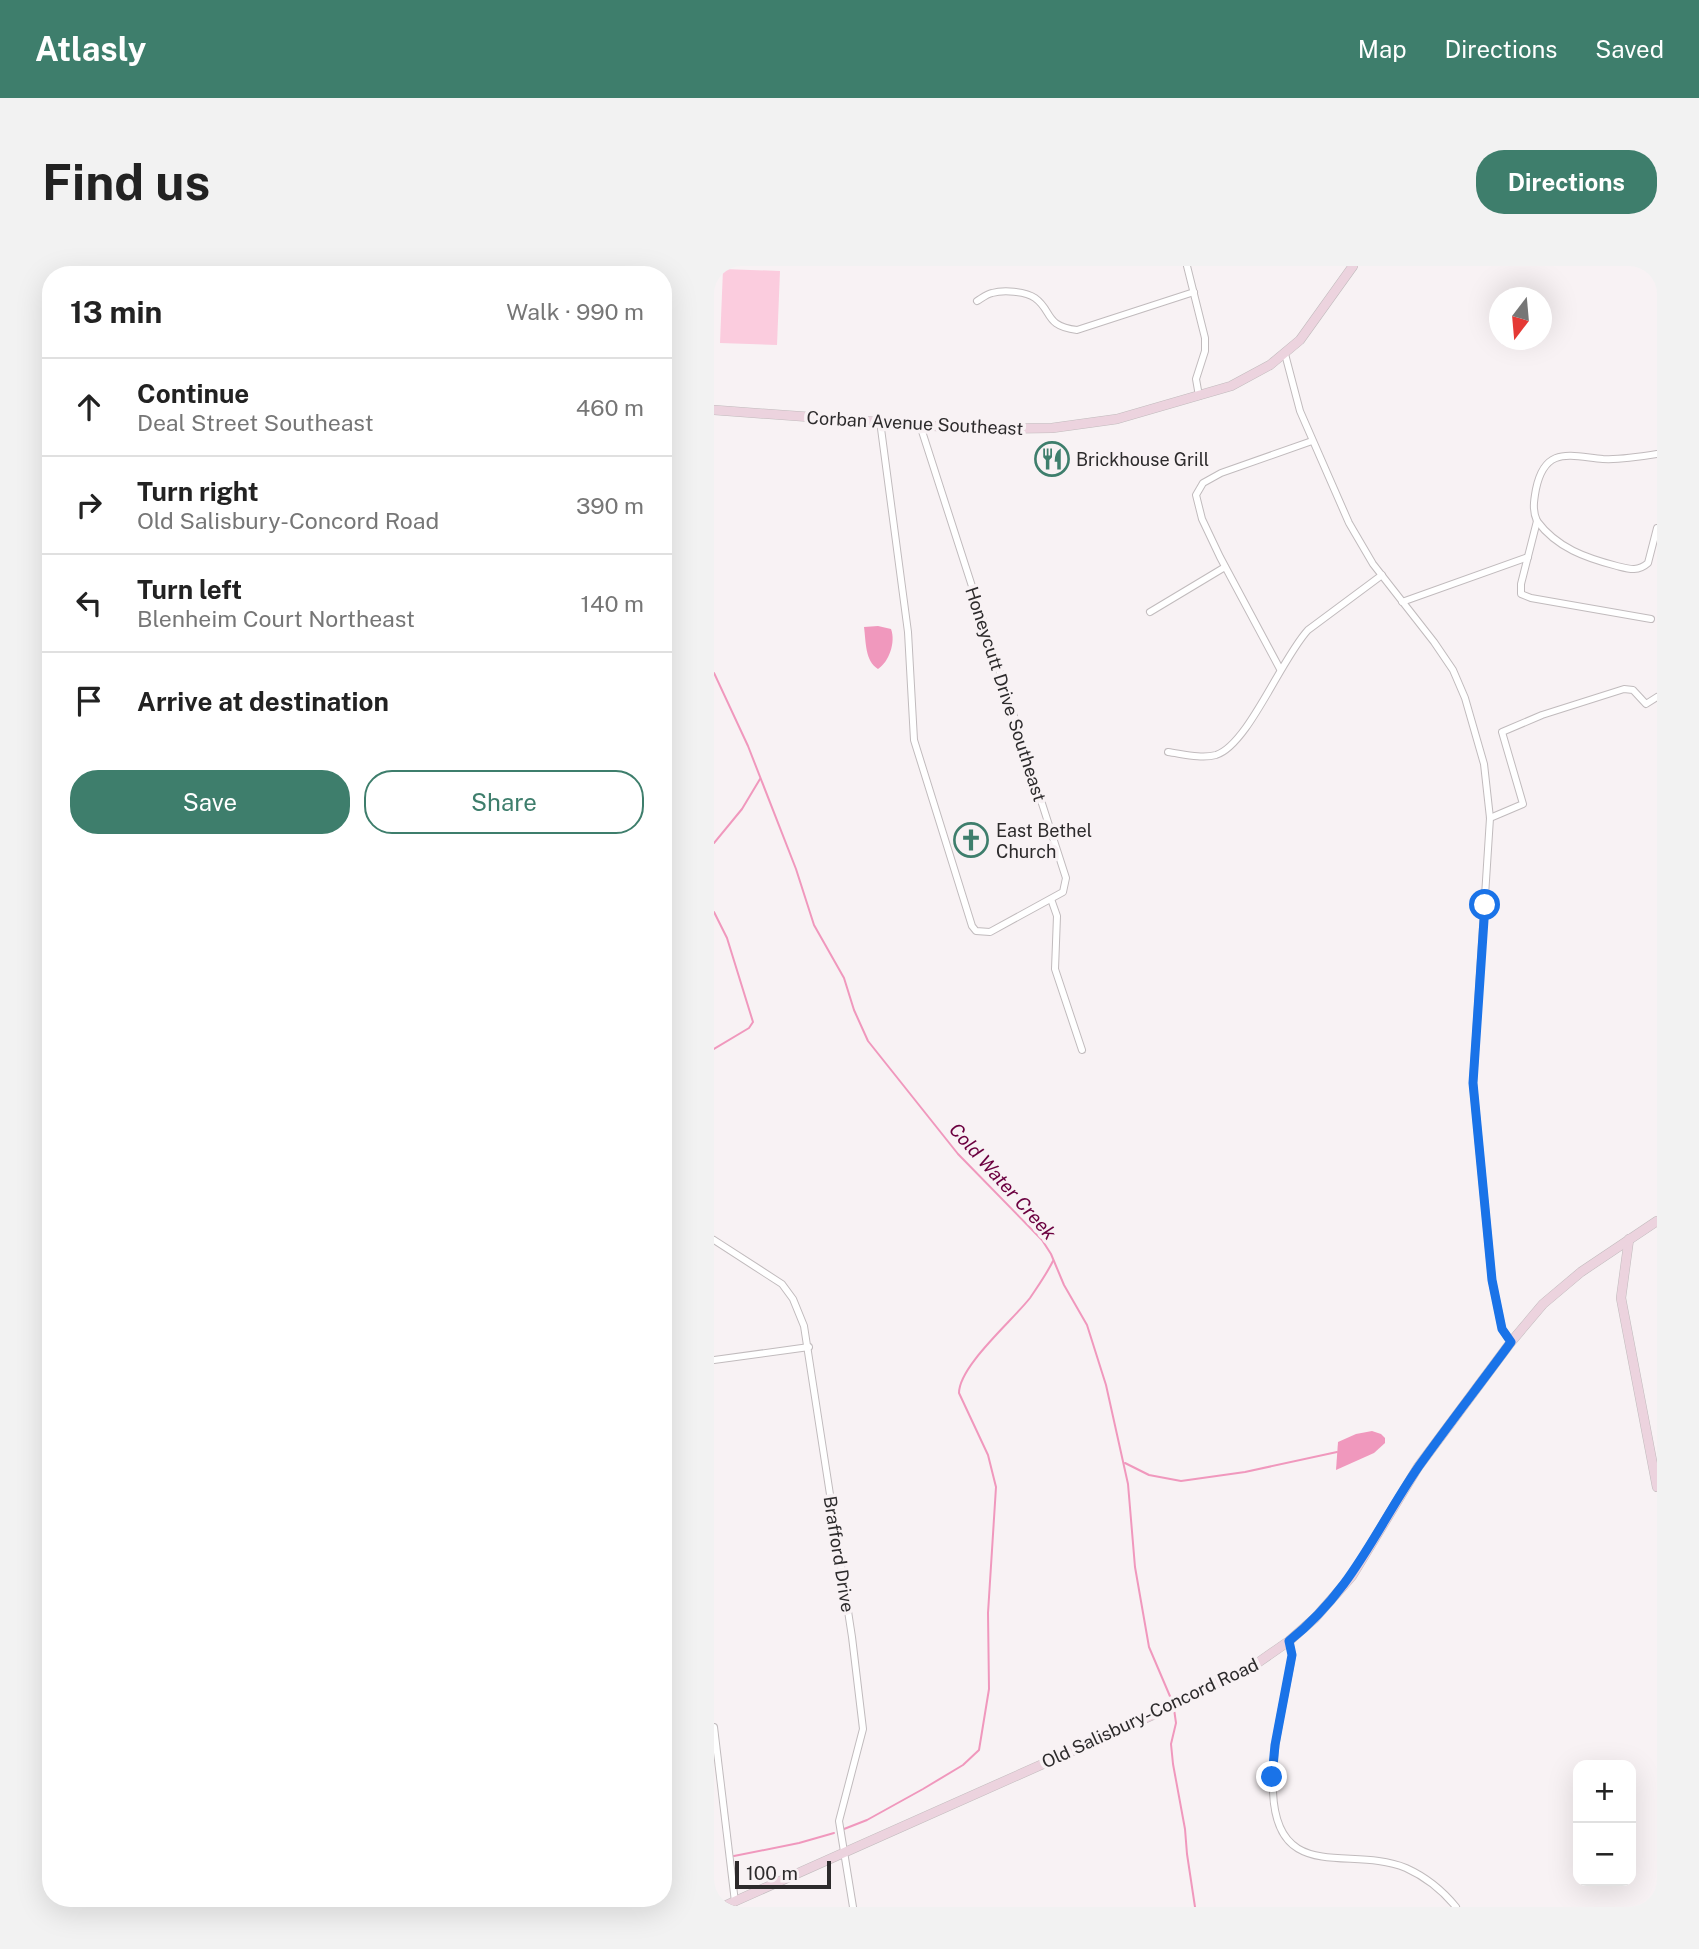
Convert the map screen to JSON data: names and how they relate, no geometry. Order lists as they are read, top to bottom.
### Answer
{
  "streets": {
    "main road": ["Corban Avenue Southeast", "Old Salisbury-Concord Road"],
    "street": ["Honeycutt Drive Southeast", "Brafford Drive"]
  },
  "crossings": [
    ["Corban Avenue Southeast", "Honeycutt Drive Southeast"],
    ["Brafford Drive", "Old Salisbury-Concord Road"]
  ],
  "water": ["Cold Water Creek"],
  "places": {
    "restaurant": ["Brickhouse Grill"],
    "church": ["East Bethel Church"]
  },
  "scale_bar": "100 m",
  "north": "bottom",
  "page": {
    "header": "Atlasly",
    "nav": ["Map", "Directions", "Saved"],
    "buttons": [
      "Directions",
      ["Save", "Share"]
    ],
    "title": "Find us",
    "heading": ["13 min", "Walk · 990 m"],
    "list": [
      ["Continue", "Deal Street Southeast", "460 m"],
      ["Turn right", "Old Salisbury-Concord Road", "390 m"],
      ["Turn left", "Blenheim Court Northeast", "140 m"],
      "Arrive at destination"
    ],
    "map_buttons": ["+", "−"],
    "scale": "100 m"
  }
}
